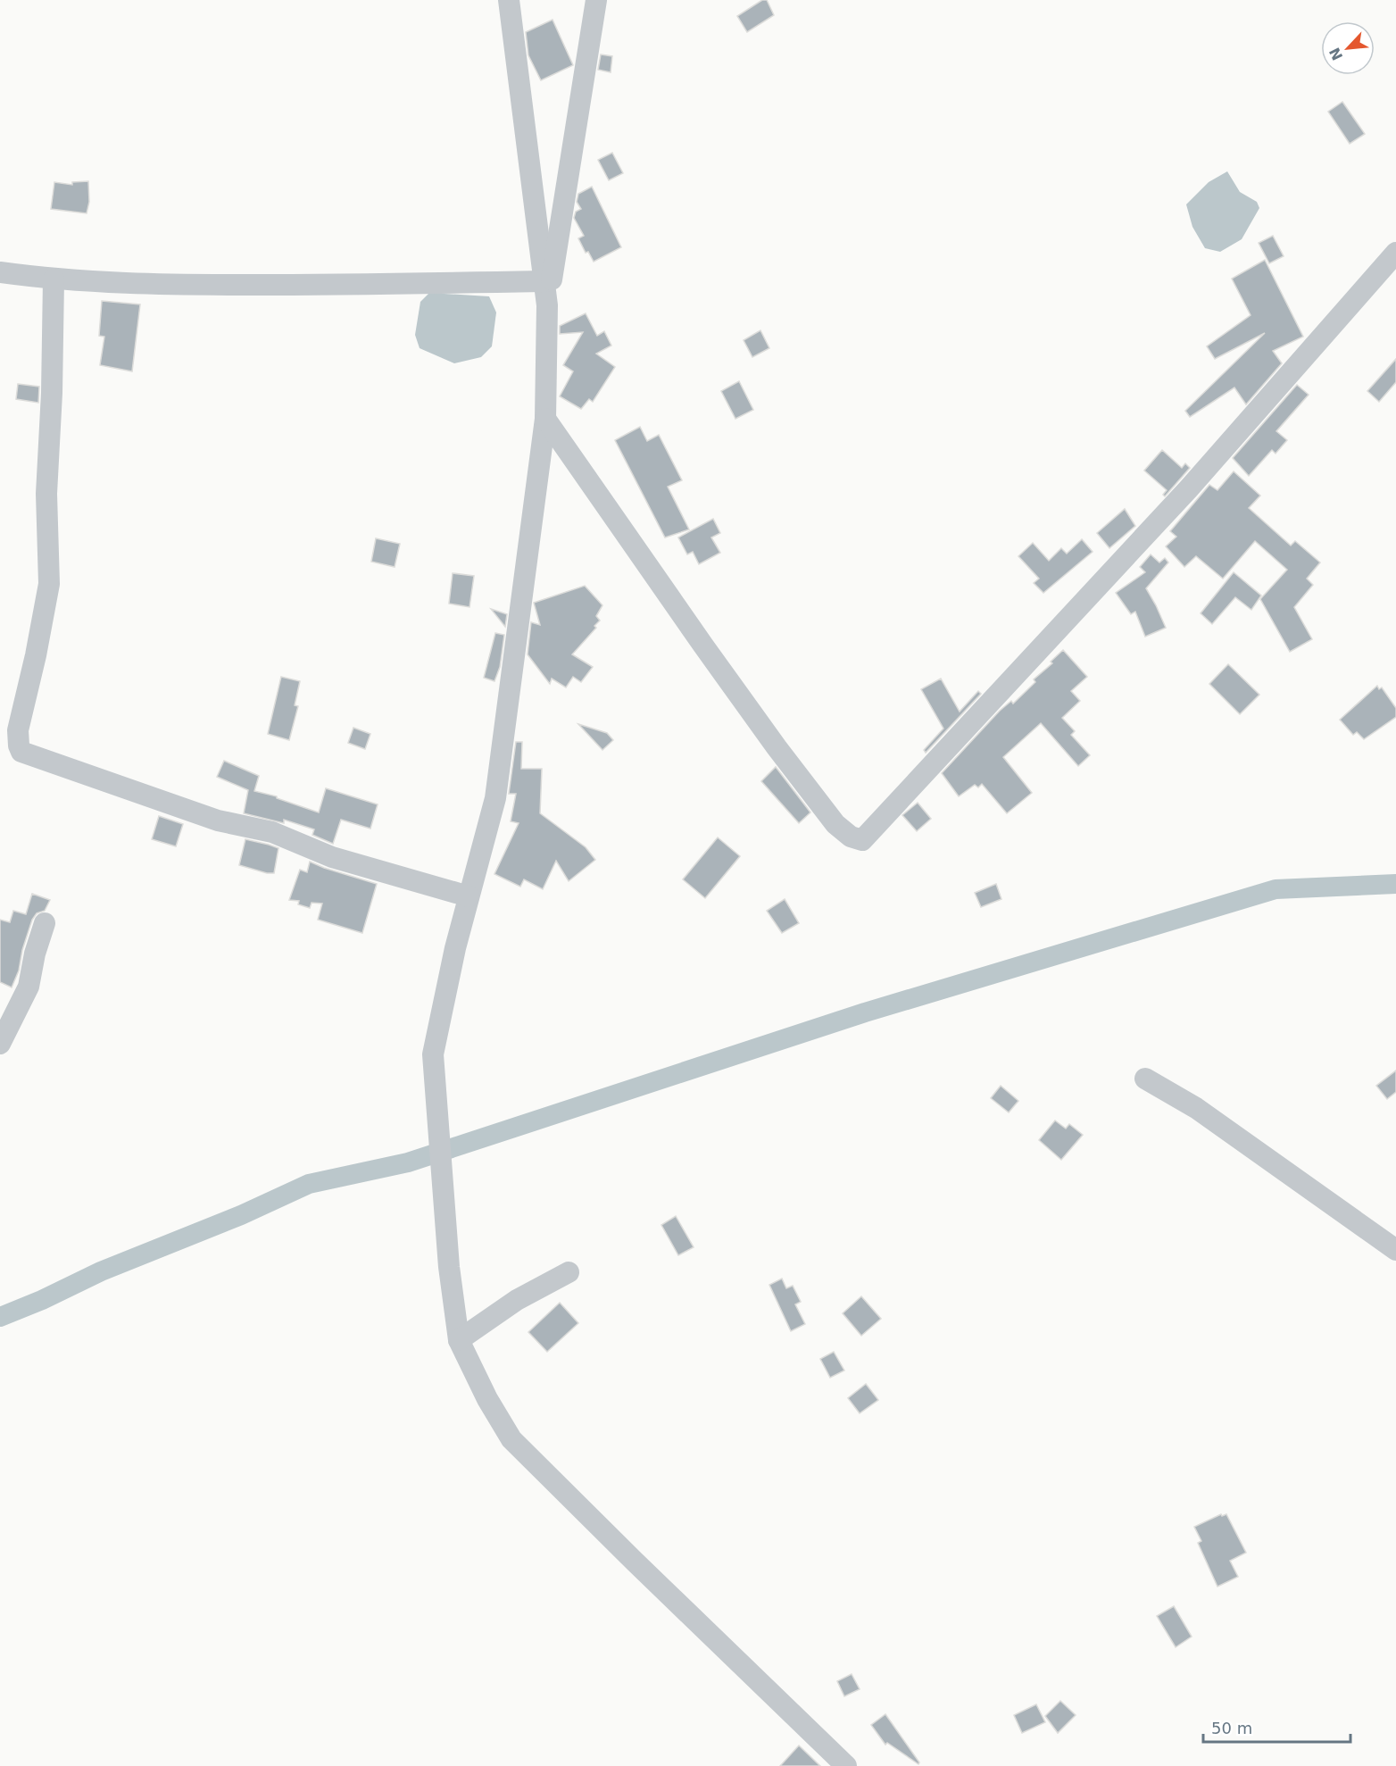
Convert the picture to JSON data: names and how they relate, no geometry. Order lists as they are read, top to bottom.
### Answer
{
  "scale_bar": "50 m",
  "north": "bottom left"
}
